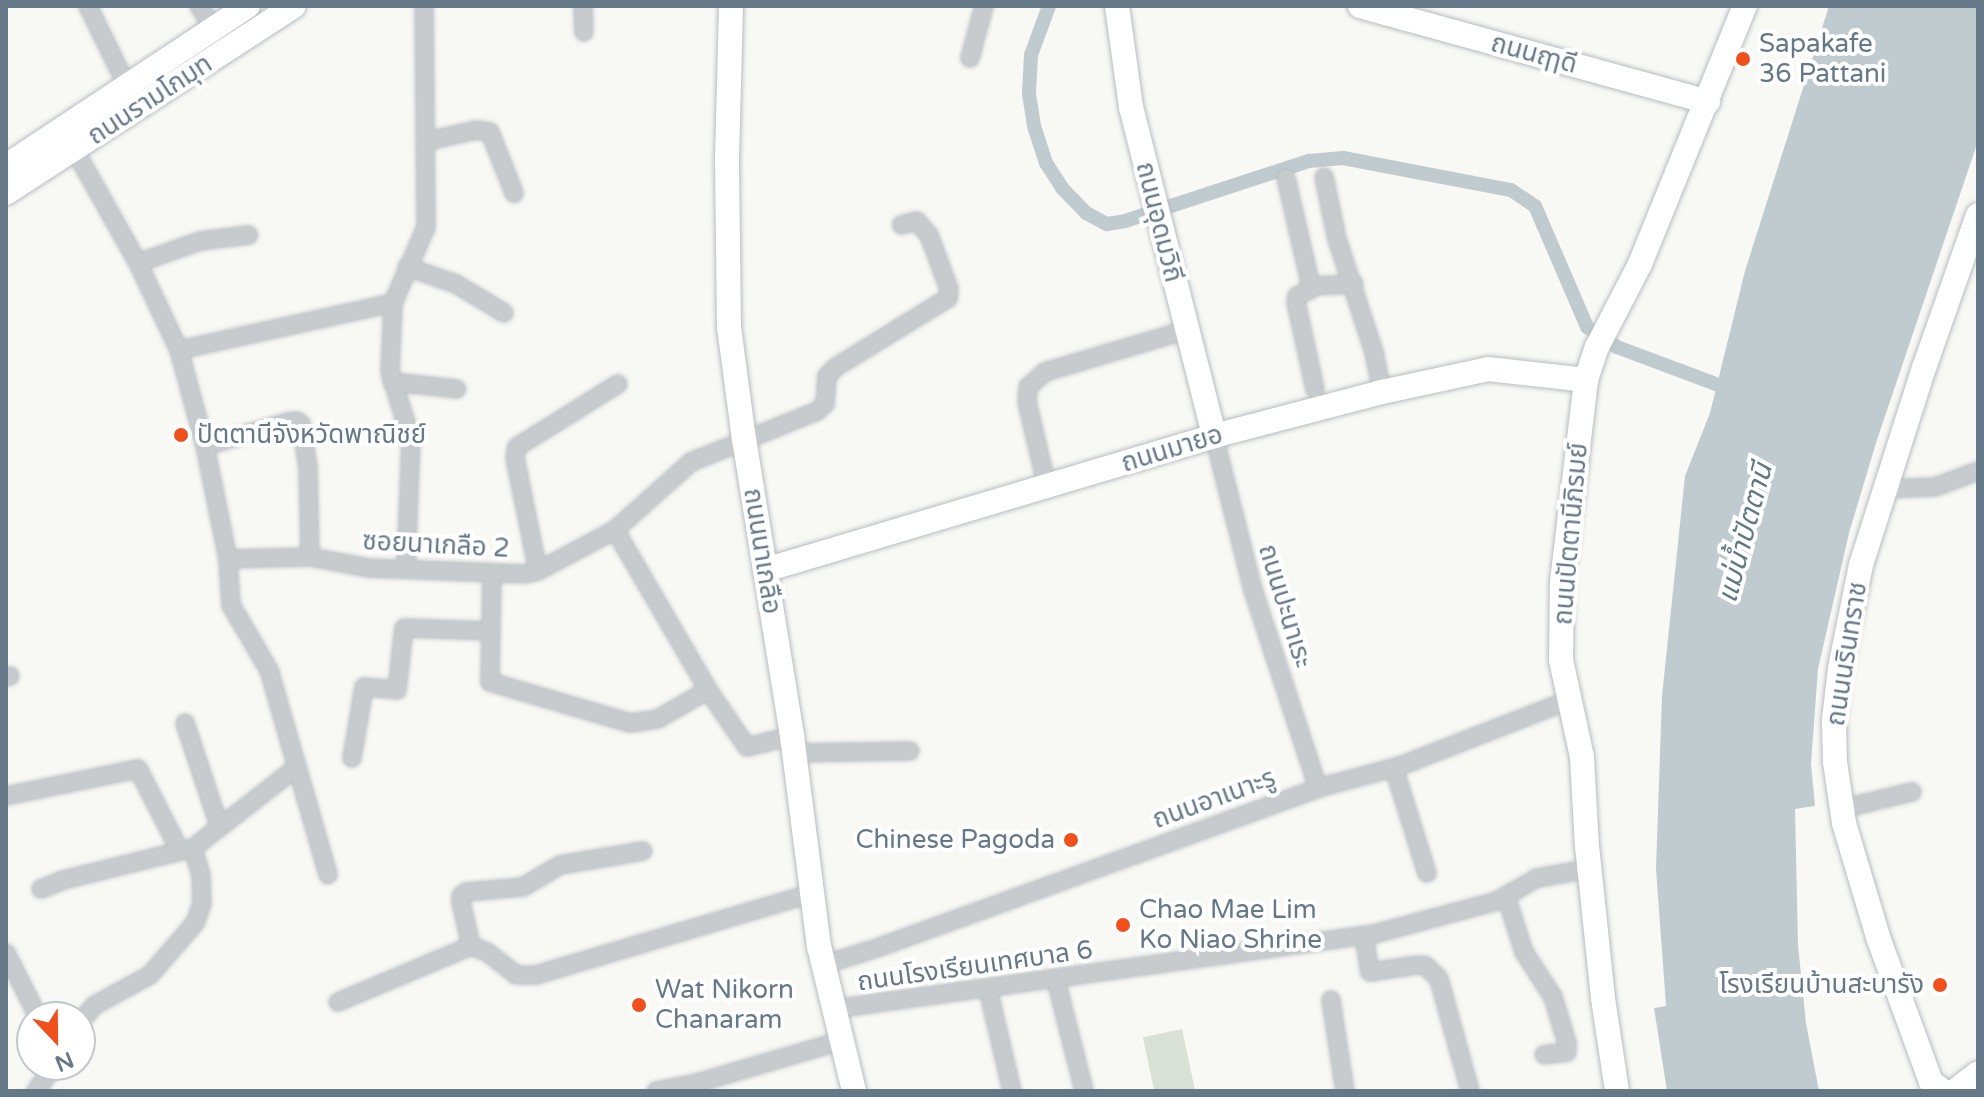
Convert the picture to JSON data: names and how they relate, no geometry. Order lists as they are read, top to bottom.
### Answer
{
  "streets": {
    "street": [
      "ถนนฤๅดี",
      "ถนนรามโกมุท",
      "ถนนอุดมวิถี",
      "ถนนมายอ",
      "ถนนปัตตานีภิรมย์",
      "ซอยนาเกลือ 2",
      "ถนนนาเกลือ",
      "ถนนปะนาเระ",
      "ถนนนรินทราช",
      "ถนนอาเนาะรู",
      "ถนนโรงเรียนเทศบาล 6"
    ]
  },
  "crossings": [
    ["ถนนฤๅดี", "ถนนปัตตานีภิรมย์"],
    ["ถนนอุดมวิถี", "ถนนมายอ"],
    ["ถนนอุดมวิถี", "ถนนปะนาเระ"],
    ["ถนนมายอ", "ถนนปัตตานีภิรมย์"],
    ["ถนนมายอ", "ถนนนาเกลือ"],
    ["ถนนมายอ", "ถนนปะนาเระ"],
    ["ถนนปัตตานีภิรมย์", "ถนนอาเนาะรู"],
    ["ถนนปัตตานีภิรมย์", "ถนนโรงเรียนเทศบาล 6"],
    ["ซอยนาเกลือ 2", "ถนนนาเกลือ"],
    ["ถนนนาเกลือ", "ถนนอาเนาะรู"],
    ["ถนนนาเกลือ", "ถนนโรงเรียนเทศบาล 6"],
    ["ถนนปะนาเระ", "ถนนอาเนาะรู"]
  ],
  "water": ["แม่น้ำปัตตานี"],
  "places": [
    "Sapakafe 36 Pattani",
    "ปัตตานีจังหวัดพาณิชย์",
    "Chinese Pagoda",
    "Chao Mae Lim Ko Niao Shrine",
    "โรงเรียนบ้านสะบารัง",
    "Wat Nikorn Chanaram"
  ],
  "north": "bottom"
}
